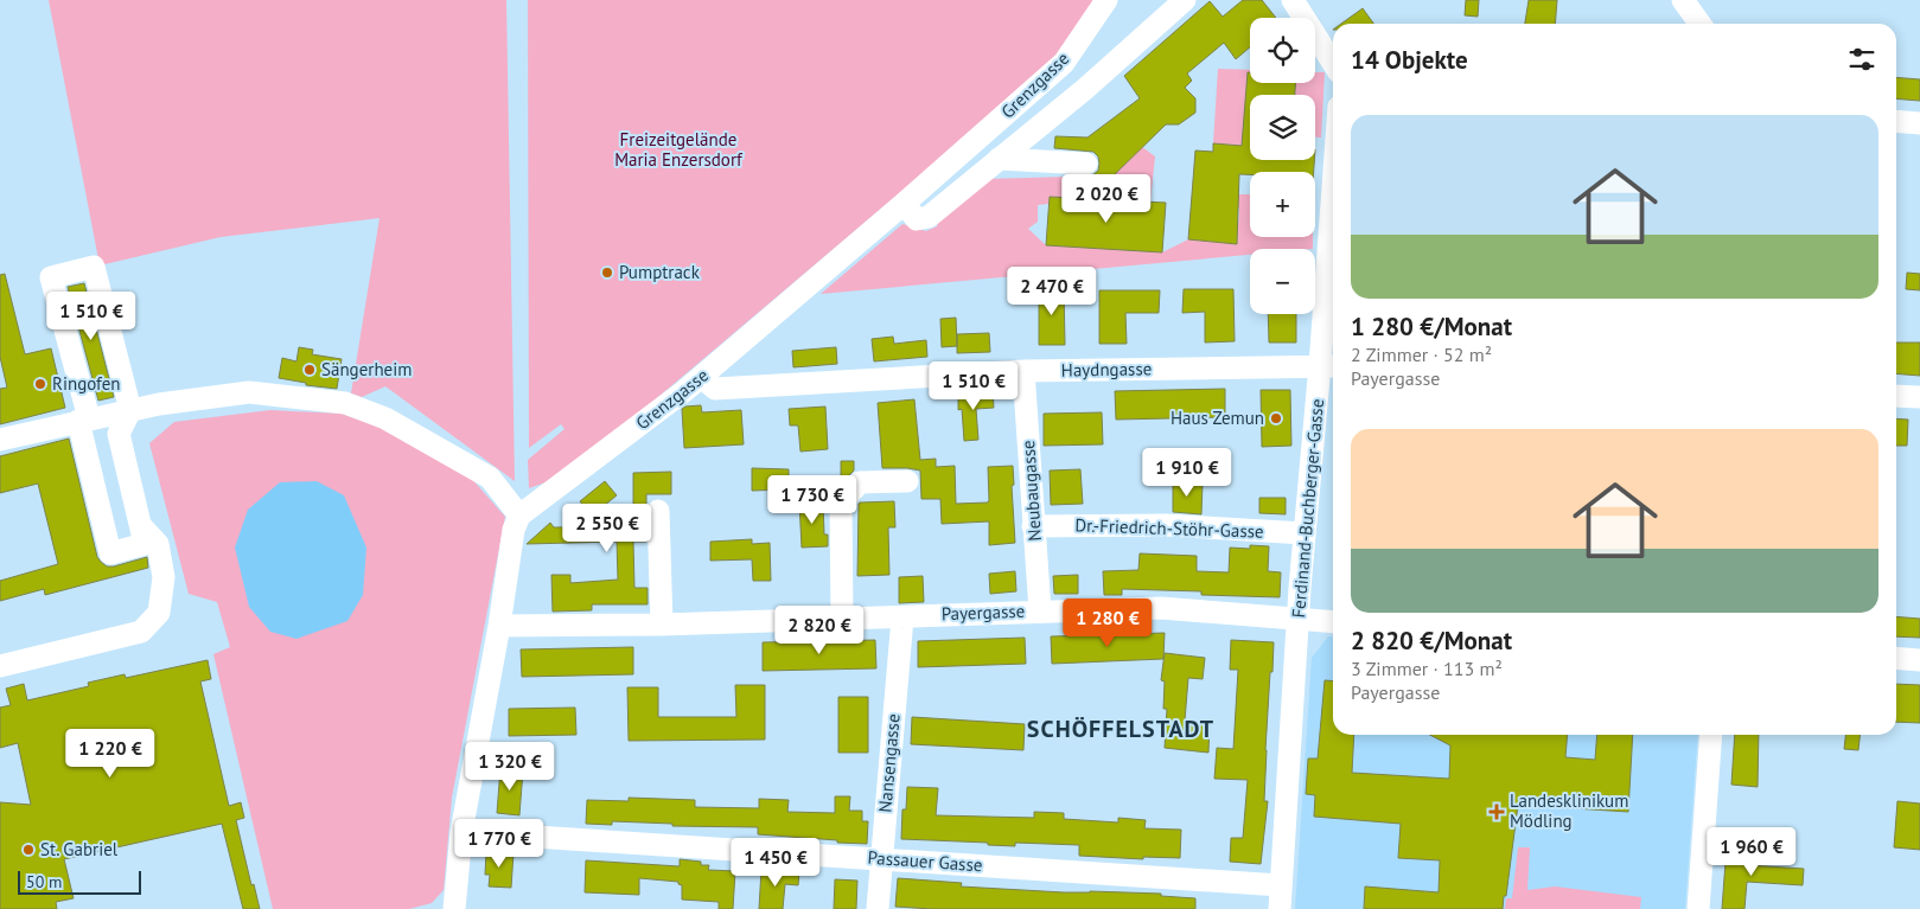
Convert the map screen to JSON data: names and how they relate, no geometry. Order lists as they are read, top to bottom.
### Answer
{
  "streets": {
    "street": [
      "Grenzgasse",
      "Haydngasse",
      "Neubaugasse",
      "Ferdinand-Buchberger-Gasse",
      "Dr.-Friedrich-Stöhr-Gasse",
      "Payergasse",
      "Nansengasse",
      "Passauer Gasse"
    ]
  },
  "crossings": [
    ["Grenzgasse", "Haydngasse"],
    ["Haydngasse", "Neubaugasse"],
    ["Haydngasse", "Ferdinand-Buchberger-Gasse"],
    ["Neubaugasse", "Dr.-Friedrich-Stöhr-Gasse"],
    ["Neubaugasse", "Payergasse"],
    ["Ferdinand-Buchberger-Gasse", "Dr.-Friedrich-Stöhr-Gasse"],
    ["Ferdinand-Buchberger-Gasse", "Payergasse"],
    ["Ferdinand-Buchberger-Gasse", "Passauer Gasse"],
    ["Payergasse", "Nansengasse"],
    ["Nansengasse", "Passauer Gasse"]
  ],
  "districts": ["SCHÖFFELSTADT"],
  "parks": ["Freizeitgelände Maria Enzersdorf"],
  "places": {
    "other": [
      "Pumptrack",
      "Sängerheim",
      "Ringofen",
      "Haus Zemun",
      "St. Gabriel"
    ],
    "health": ["Landesklinikum Mödling"]
  },
  "scale_bar": "50 m",
  "page": {
    "map_buttons": ["+", "−"],
    "heading": "14 Objekte",
    "list": [
      {
        "name": "1 280 €/Monat",
        "note": "2 Zimmer · 52 m² · Payergasse"
      },
      {
        "name": "2 820 €/Monat",
        "note": "3 Zimmer · 113 m² · Payergasse"
      }
    ],
    "price": [
      "2 020 €",
      "2 470 €",
      "1 510 €",
      "1 510 €",
      "1 910 €",
      "1 730 €",
      "2 550 €",
      "1 280 €",
      "2 820 €",
      "1 220 €",
      "1 320 €",
      "1 770 €",
      "1 960 €",
      "1 450 €"
    ],
    "scale": "50 m"
  }
}
